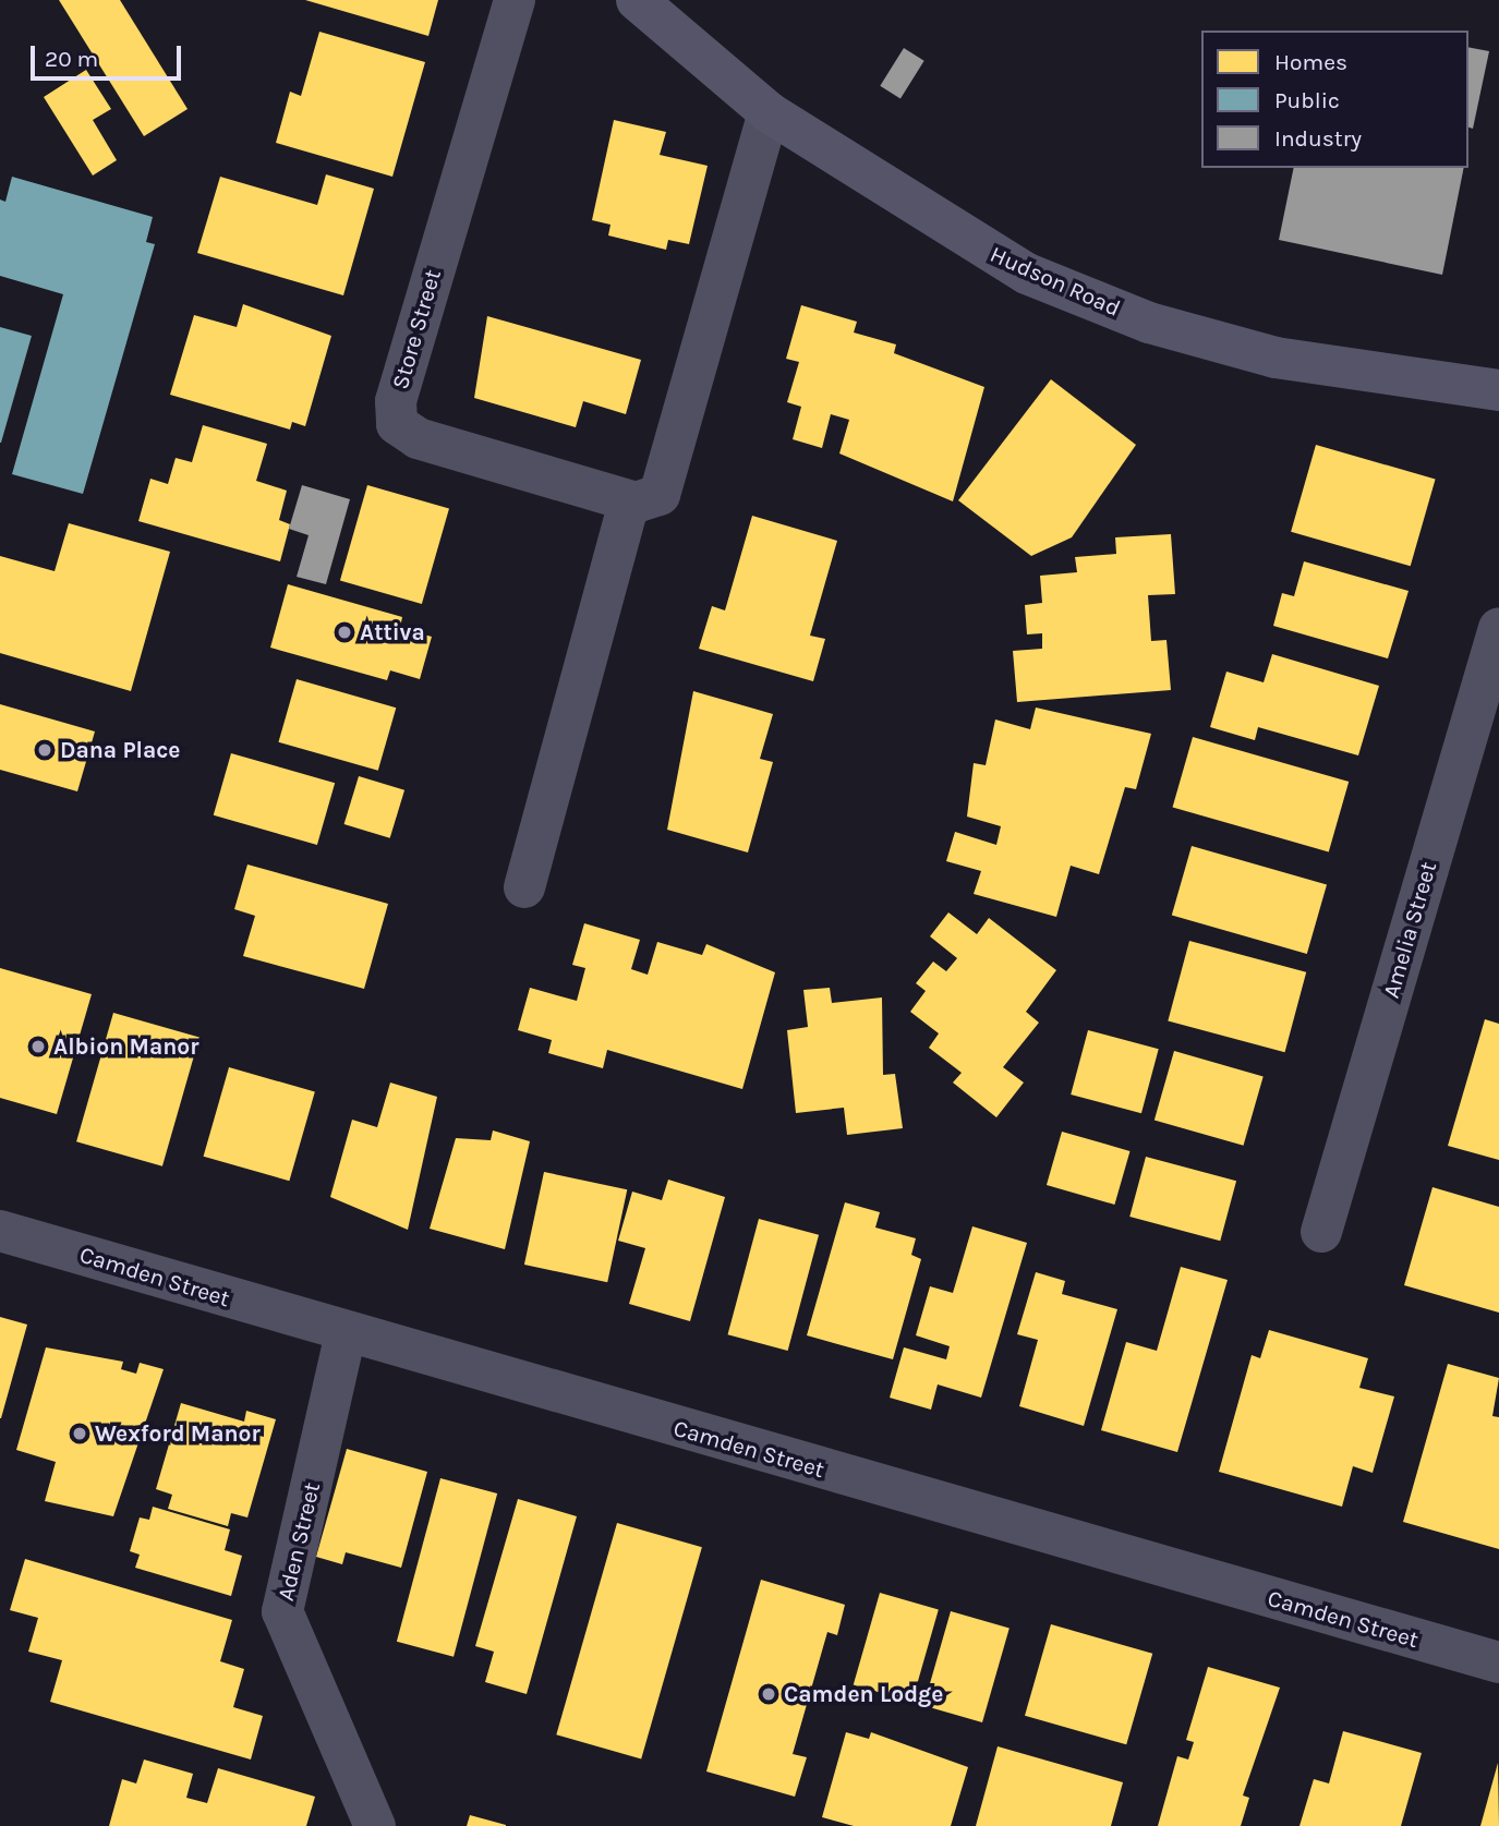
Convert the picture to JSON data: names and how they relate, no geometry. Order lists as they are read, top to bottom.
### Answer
{
  "streets": {
    "main road": ["Hudson Road"],
    "street": [
      "Store Street",
      "Amelia Street",
      "Camden Street",
      "Aden Street"
    ]
  },
  "crossings": [
    ["Camden Street", "Aden Street"]
  ],
  "places": [
    "Attiva",
    "Dana Place",
    "Albion Manor",
    "Wexford Manor",
    "Camden Lodge"
  ],
  "legend": ["Homes", "Public", "Industry"],
  "scale_bar": "20 m"
}
